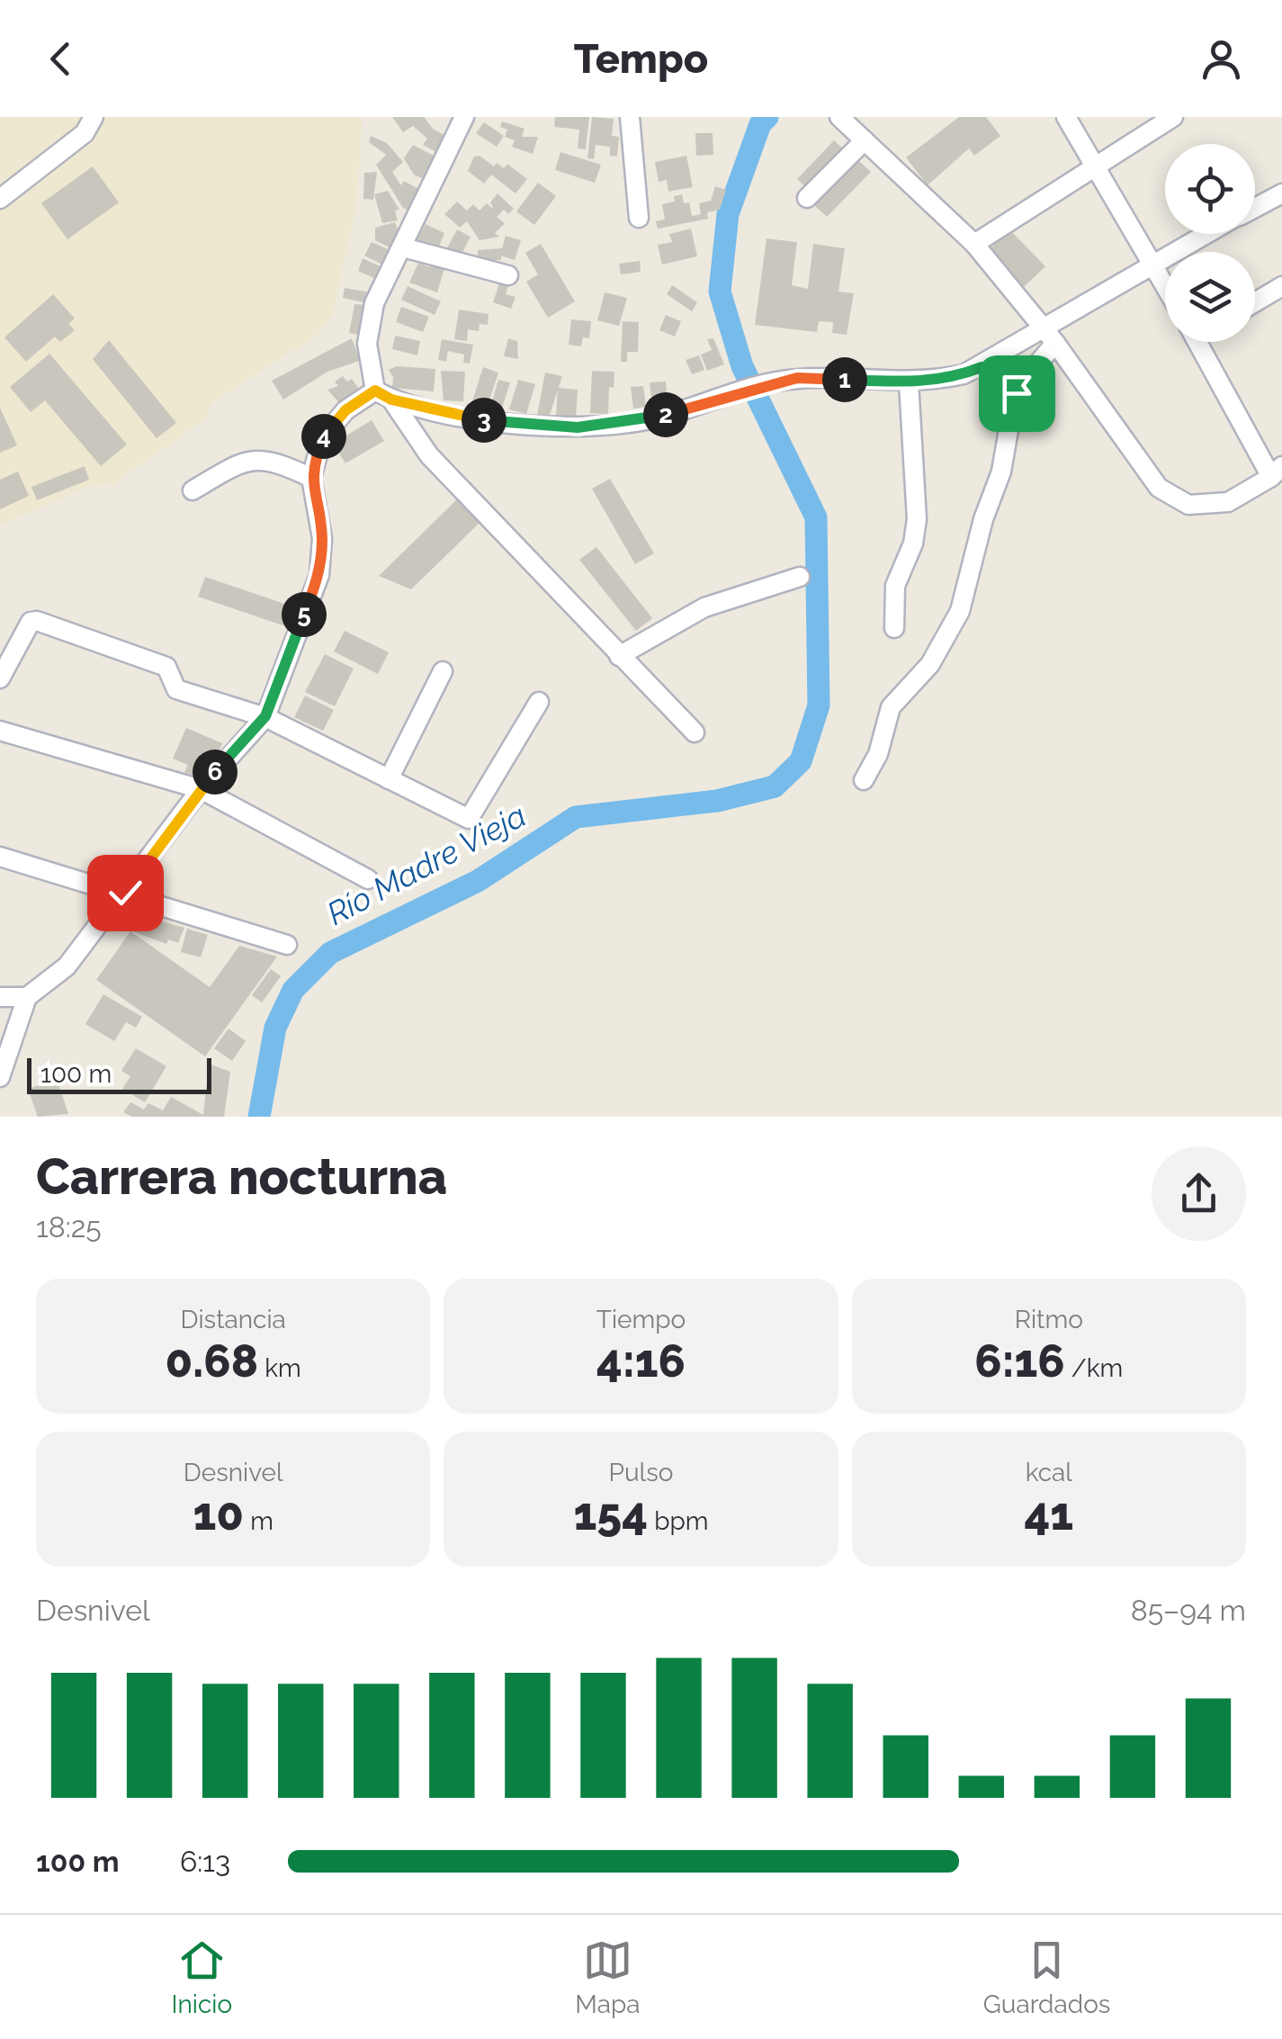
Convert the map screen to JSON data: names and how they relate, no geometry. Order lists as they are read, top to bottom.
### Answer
{
  "water": ["Río Madre Vieja"],
  "scale_bar": "100 m",
  "page": {
    "header": "Tempo",
    "pins": [
      "1",
      "2",
      "3",
      "4",
      "5",
      "6"
    ],
    "scale": "100 m",
    "heading": ["Carrera nocturna", "18:25"],
    "stats": [
      ["Distancia", "0.68 km"],
      ["Tiempo", "4:16"],
      ["Ritmo", "6:16 /km"],
      ["Desnivel", "10 m"],
      ["Pulso", "154 bpm"],
      ["kcal", "41"]
    ],
    "chart": ["Desnivel", "85–94 m"],
    "list": [
      {
        "name": "100 m",
        "note": "6:13"
      }
    ],
    "tabs": ["Inicio", "Mapa", "Guardados"]
  }
}
